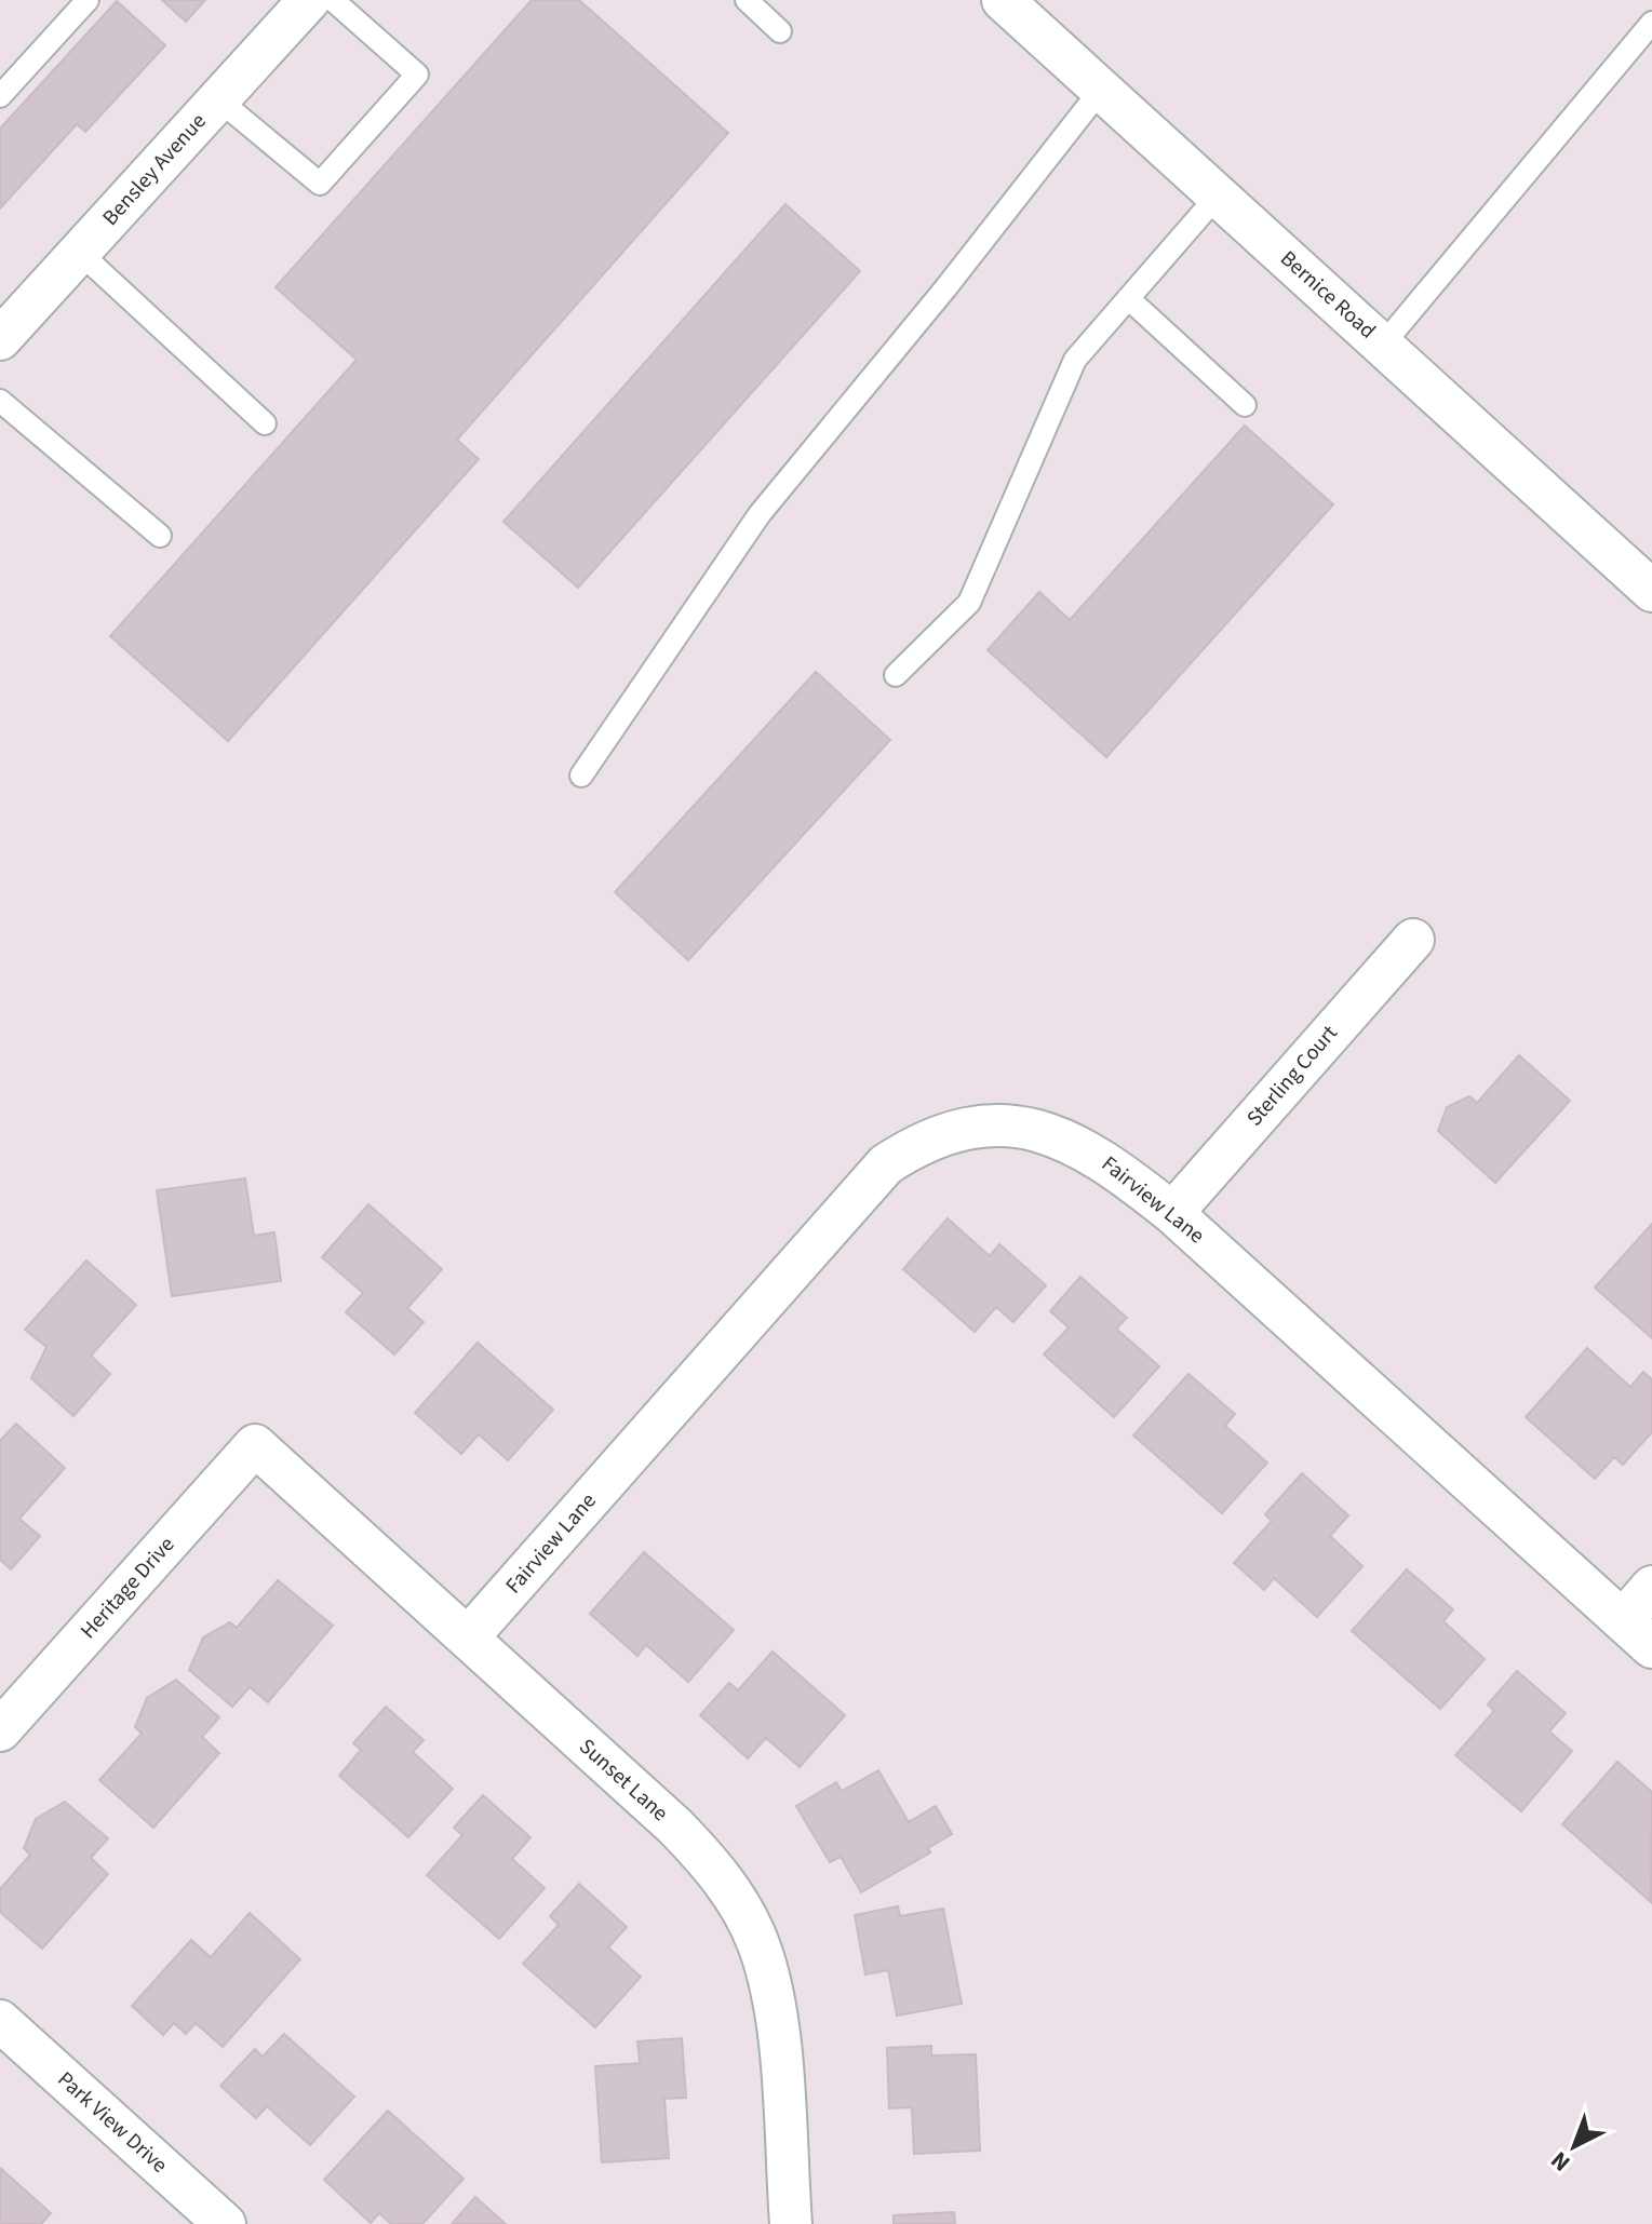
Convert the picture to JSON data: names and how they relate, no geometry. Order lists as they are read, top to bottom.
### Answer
{
  "streets": {
    "street": [
      "Bensley Avenue",
      "Bernice Road",
      "Sterling Court",
      "Fairview Lane",
      "Heritage Drive",
      "Sunset Lane",
      "Park View Drive"
    ]
  },
  "crossings": [
    ["Sterling Court", "Fairview Lane"],
    ["Fairview Lane", "Sunset Lane"],
    ["Heritage Drive", "Sunset Lane"]
  ],
  "north": "bottom left"
}
